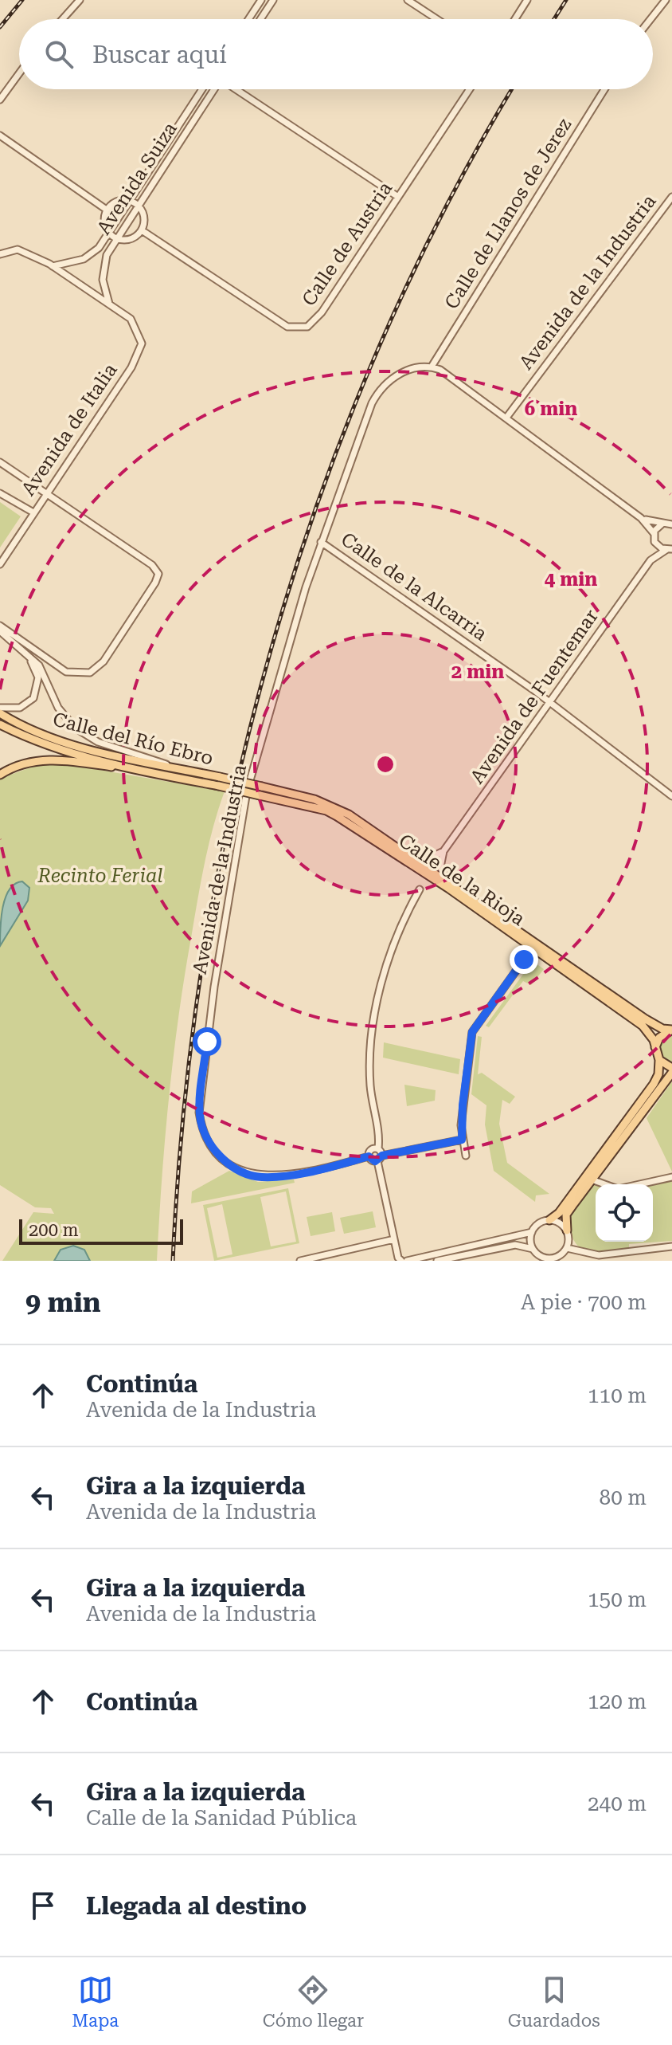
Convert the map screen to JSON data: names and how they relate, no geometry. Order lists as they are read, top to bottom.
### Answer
{
  "streets": {
    "main road": ["Calle del Río Ebro", "Calle de la Rioja"],
    "street": [
      "Avenida Suiza",
      "Calle de Llanos de Jerez",
      "Calle de Austria",
      "Avenida de la Industria",
      "Avenida de Italia",
      "Calle de la Alcarria",
      "Avenida de Fuentemar"
    ]
  },
  "crossings": [
    ["Avenida Suiza", "Avenida de Italia"],
    ["Calle de Llanos de Jerez", "Avenida de la Industria"],
    ["Avenida de la Industria", "Calle de la Alcarria"],
    ["Calle de la Alcarria", "Avenida de Fuentemar"],
    ["Calle del Río Ebro", "Calle de la Rioja"]
  ],
  "parks": ["Recinto Ferial"],
  "scale_bar": "200 m",
  "page": {
    "search": "Buscar aquí",
    "scale": "200 m",
    "heading": ["9 min", "A pie · 700 m"],
    "list": [
      ["Continúa", "Avenida de la Industria", "110 m"],
      ["Gira a la izquierda", "Avenida de la Industria", "80 m"],
      ["Gira a la izquierda", "Avenida de la Industria", "150 m"],
      ["Continúa", "120 m"],
      ["Gira a la izquierda", "Calle de la Sanidad Pública", "240 m"],
      "Llegada al destino"
    ],
    "nav": ["Mapa", "Cómo llegar", "Guardados"]
  },
  "rings": ["6 min", "4 min", "2 min"]
}
